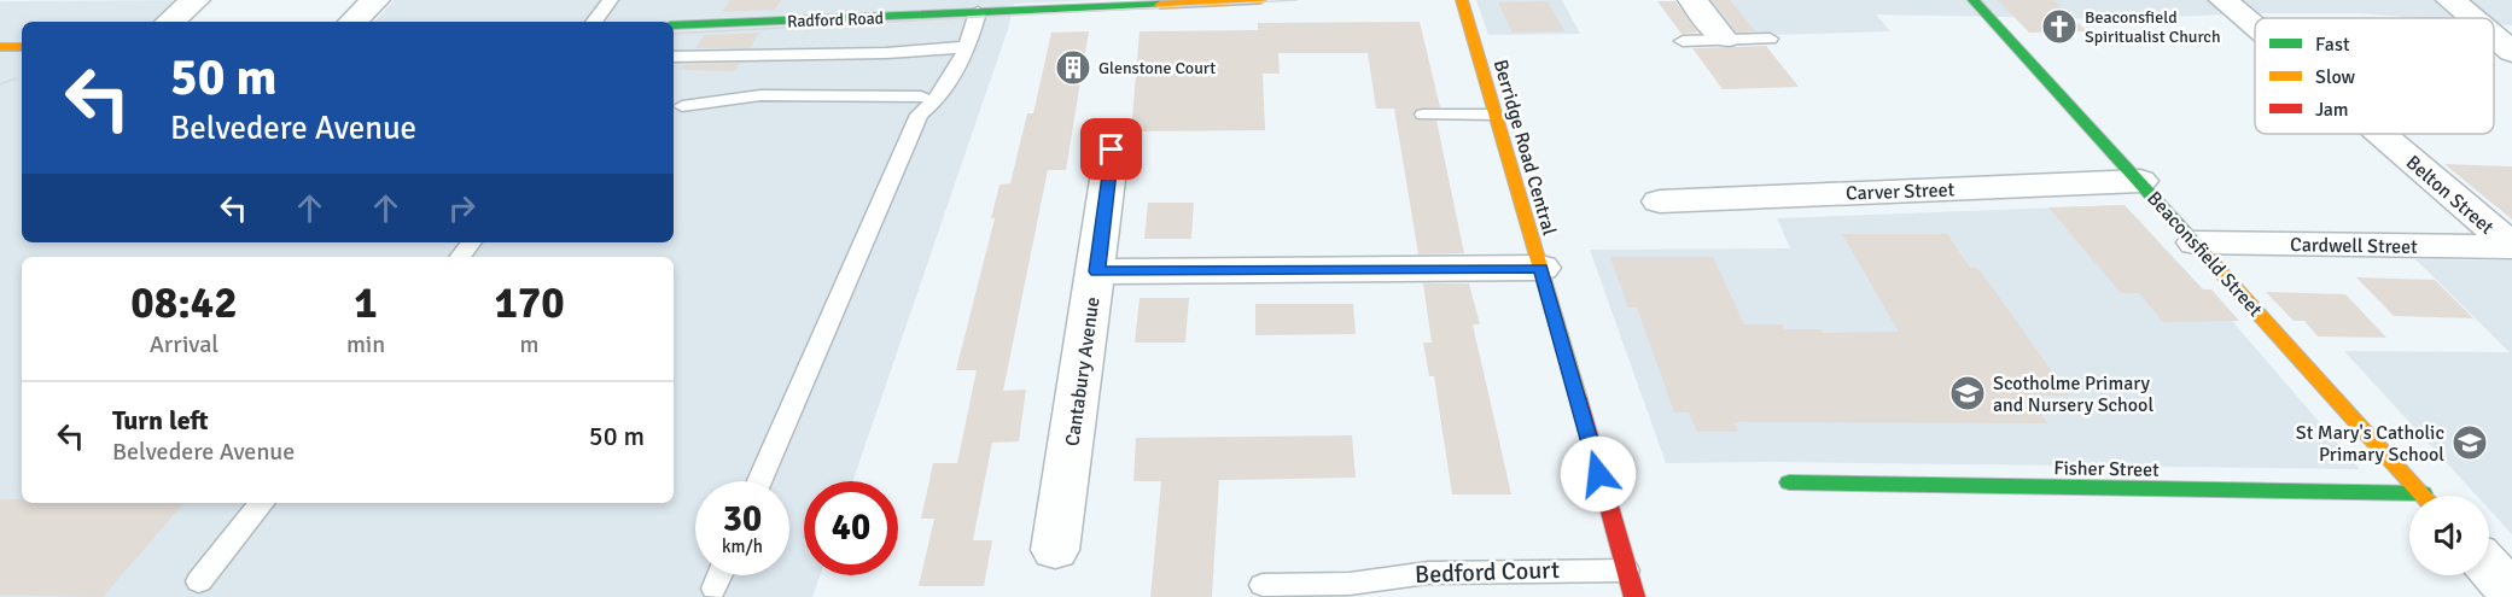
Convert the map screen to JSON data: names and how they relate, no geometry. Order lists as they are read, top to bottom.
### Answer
{
  "streets": {
    "street": [
      "Radford Road",
      "Berridge Road Central",
      "Carver Street",
      "Belton Street",
      "Cardwell Street",
      "Beaconsfield Street",
      "Cantabury Avenue",
      "Fisher Street"
    ],
    "lane": ["Bedford Court"]
  },
  "crossings": [
    ["Berridge Road Central", "Bedford Court"],
    ["Carver Street", "Beaconsfield Street"],
    ["Belton Street", "Cardwell Street"],
    ["Cardwell Street", "Beaconsfield Street"],
    ["Beaconsfield Street", "Fisher Street"]
  ],
  "places": {
    "church": ["Beaconsfield Spiritualist Church"],
    "building": ["Glenstone Court"],
    "school or university": ["Scotholme Primary and Nursery School", "St Mary's Catholic Primary School"]
  },
  "legend": ["Fast", "Slow", "Jam"],
  "page": {
    "turn": ["50 m", "Belvedere Avenue"],
    "eta": [
      "08:42",
      "Arrival",
      "1",
      "min",
      "170",
      "m"
    ],
    "list": [
      {
        "name": "Turn left",
        "note": "Belvedere Avenue",
        "value": "50 m"
      }
    ],
    "speed": "30 km/h",
    "limit": "40"
  }
}
